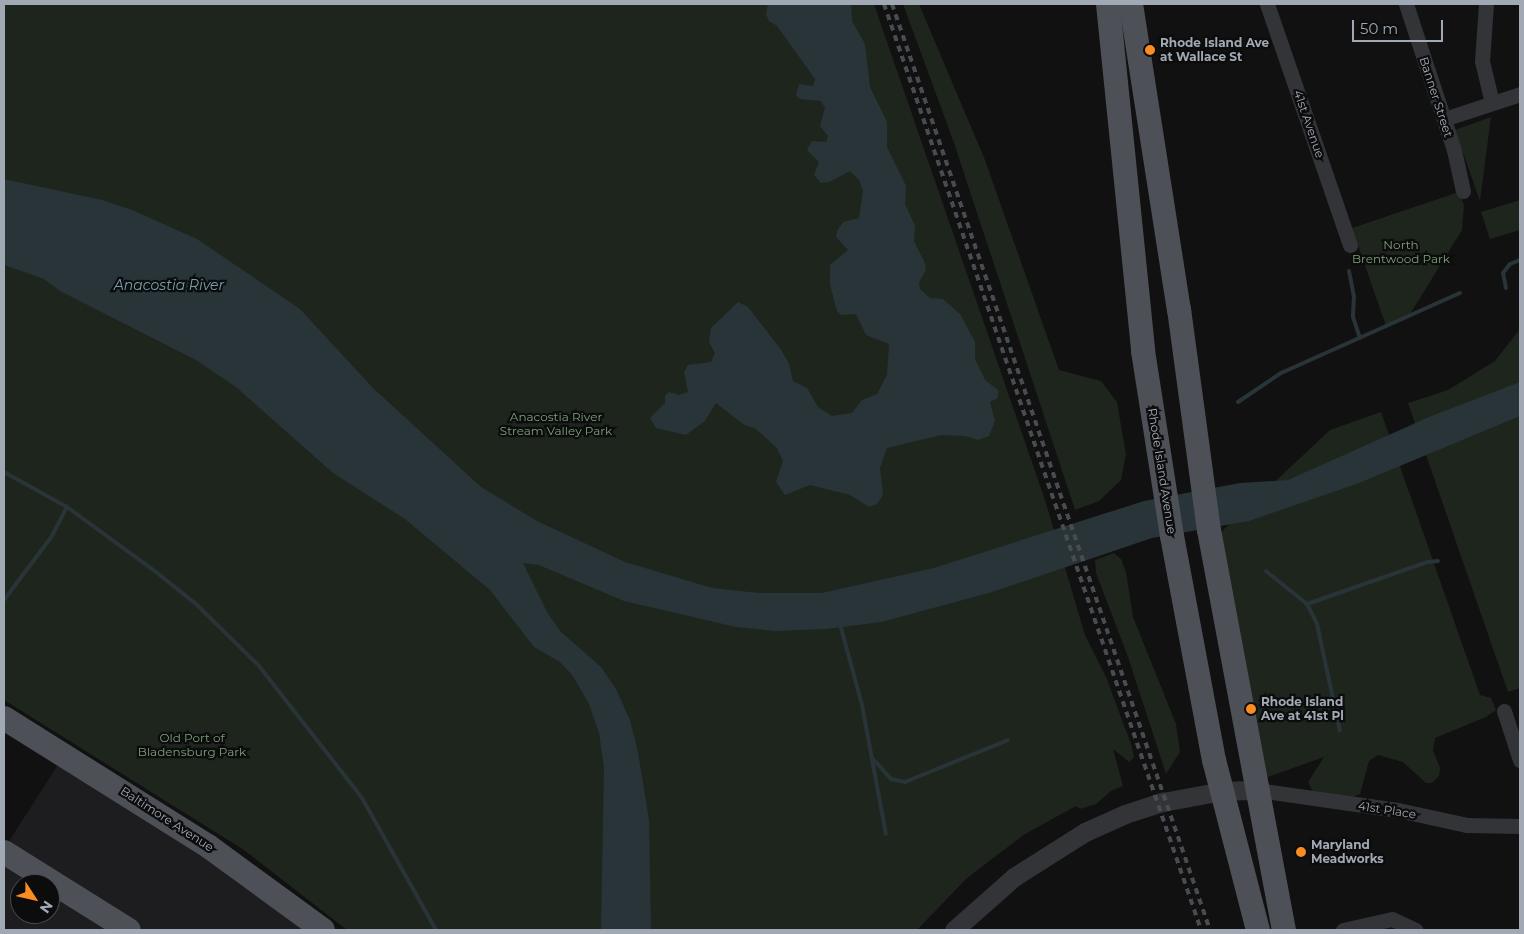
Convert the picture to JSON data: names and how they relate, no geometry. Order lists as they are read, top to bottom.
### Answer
{
  "streets": {
    "main road": ["Rhode Island Avenue", "Baltimore Avenue"],
    "street": ["Banner Street", "41st Avenue", "41st Place"]
  },
  "water": ["Anacostia River"],
  "parks": ["North Brentwood Park", "Anacostia River Stream Valley Park", "Old Port of Bladensburg Park"],
  "places": ["Rhode Island Ave at Wallace St", "Rhode Island Ave at 41st Pl", "Maryland Meadworks"],
  "scale_bar": "50 m",
  "north": "bottom right"
}
